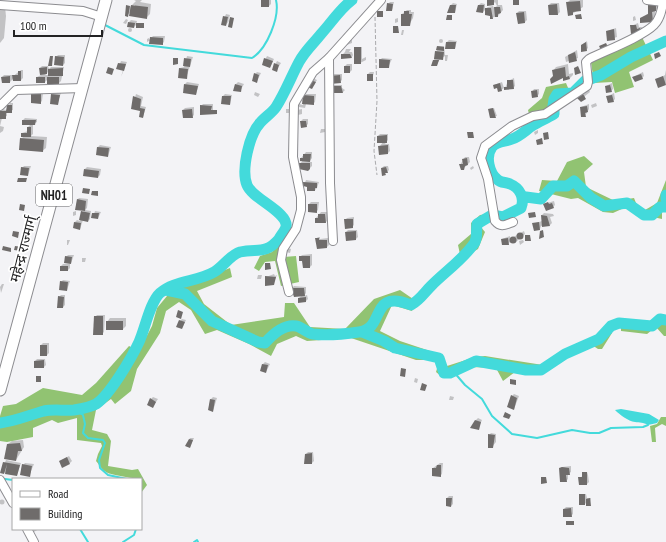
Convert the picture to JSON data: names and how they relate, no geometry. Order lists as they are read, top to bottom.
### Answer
{
  "streets": {
    "highway": ["NH01", "महेन्द्र राज्मार्ग्"]
  },
  "legend": ["Road", "Building"],
  "scale_bar": "100 m"
}
